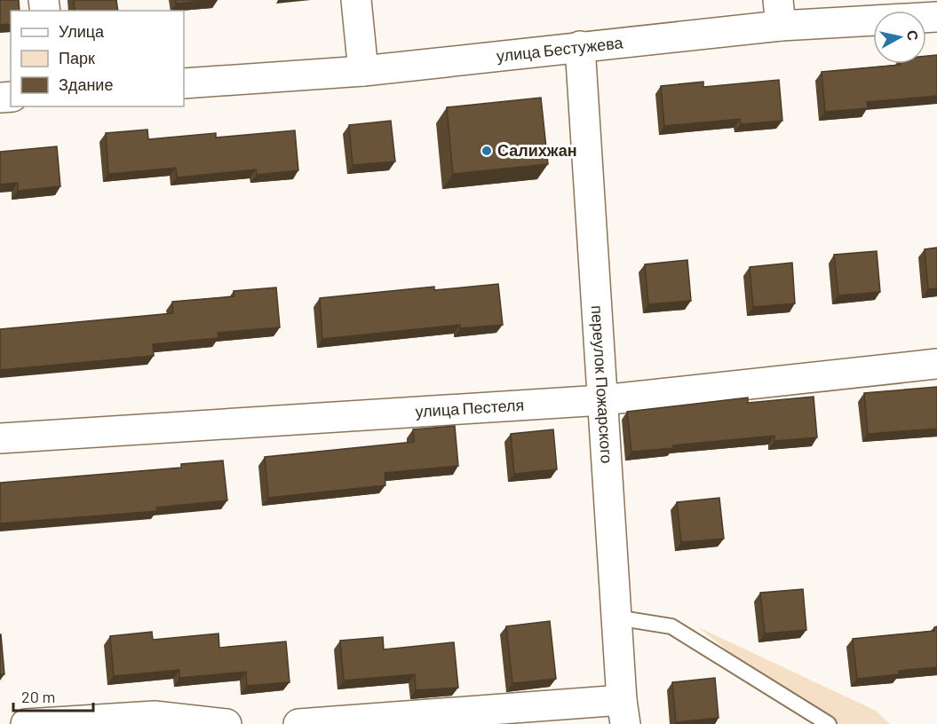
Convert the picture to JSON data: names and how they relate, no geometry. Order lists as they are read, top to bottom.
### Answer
{
  "streets": {
    "street": ["улица Бестужева", "переулок Пожарского", "улица Пестеля"]
  },
  "crossings": [
    ["улица Бестужева", "переулок Пожарского"],
    ["переулок Пожарского", "улица Пестеля"]
  ],
  "places": ["Салихжан"],
  "legend": ["Улица", "Парк", "Здание"],
  "scale_bar": "20 m",
  "north": "right"
}
